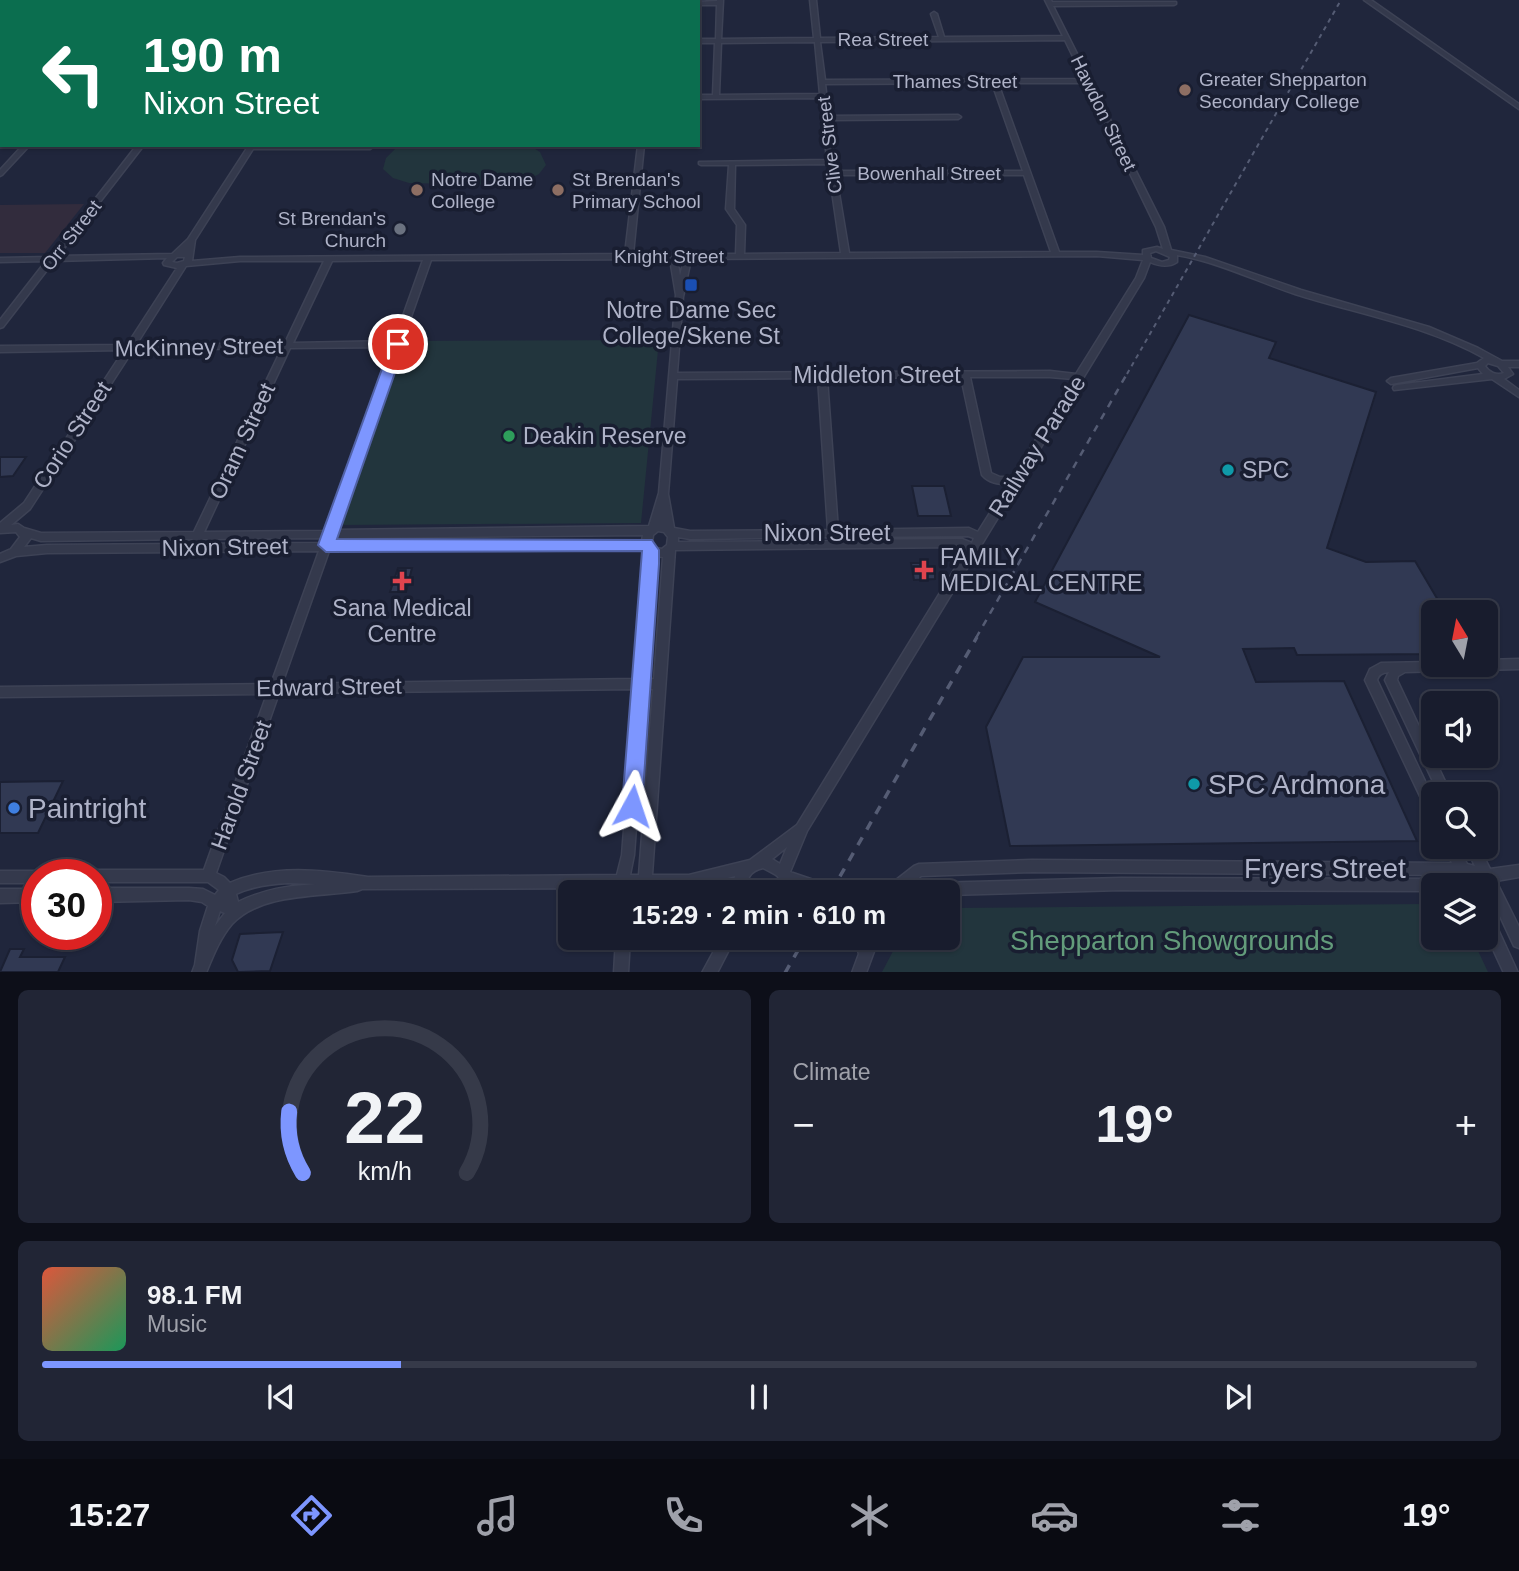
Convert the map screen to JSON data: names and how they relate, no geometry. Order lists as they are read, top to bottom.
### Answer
{
  "streets": {
    "street": [
      "Rea Street",
      "Thames Street",
      "Hawdon Street",
      "Clive Street",
      "Bowenhall Street",
      "Orr Street",
      "Knight Street",
      "McKinney Street",
      "Middleton Street",
      "Corio Street",
      "Oram Street",
      "Railway Parade",
      "Nixon Street",
      "Edward Street",
      "Harold Street",
      "Fryers Street"
    ]
  },
  "crossings": [
    ["Rea Street", "Hawdon Street"],
    ["Rea Street", "Clive Street"],
    ["Thames Street", "Hawdon Street"],
    ["Thames Street", "Clive Street"],
    ["Clive Street", "Bowenhall Street"],
    ["Clive Street", "Knight Street"],
    ["Knight Street", "Corio Street"],
    ["Knight Street", "Oram Street"],
    ["Knight Street", "Railway Parade"],
    ["Knight Street", "Harold Street"],
    ["McKinney Street", "Corio Street"],
    ["McKinney Street", "Oram Street"],
    ["McKinney Street", "Harold Street"],
    ["Middleton Street", "Railway Parade"],
    ["Corio Street", "Nixon Street"],
    ["Oram Street", "Nixon Street"],
    ["Railway Parade", "Nixon Street"],
    ["Nixon Street", "Harold Street"],
    ["Edward Street", "Harold Street"]
  ],
  "parks": ["Shepparton Showgrounds"],
  "places": {
    "other": [
      "Greater Shepparton Secondary College",
      "Notre Dame College",
      "St Brendan's Primary School",
      "St Brendan's Church",
      "Deakin Reserve",
      "SPC",
      "SPC Ardmona",
      "Paintright"
    ],
    "transit": ["Notre Dame Sec College/Skene St"],
    "health": ["FAMILY MEDICAL CENTRE", "Sana Medical Centre"]
  },
  "north": "top",
  "page": {
    "turn": ["190 m", "Nixon Street"],
    "limit": "30",
    "trip": "15:29 · 2 min · 610 m",
    "tile": "Climate",
    "heat": ["−", "19°", "+"],
    "song": ["98.1 FM", "Music"],
    "tabs": ["15:27", "19°"],
    "gauge": ["22", "km/h"]
  }
}
